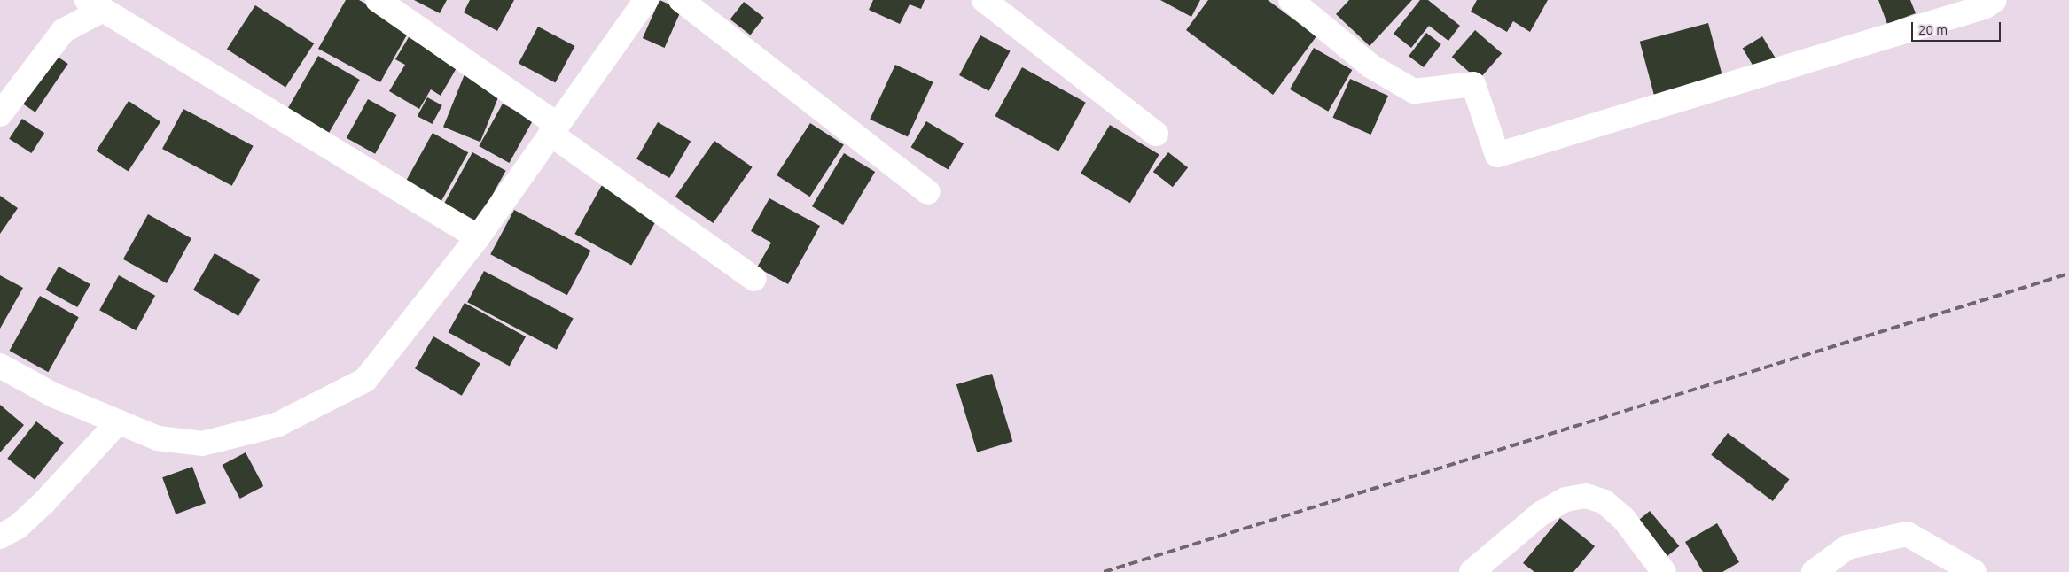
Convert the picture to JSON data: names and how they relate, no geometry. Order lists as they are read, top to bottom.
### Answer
{
  "scale_bar": "20 m"
}
